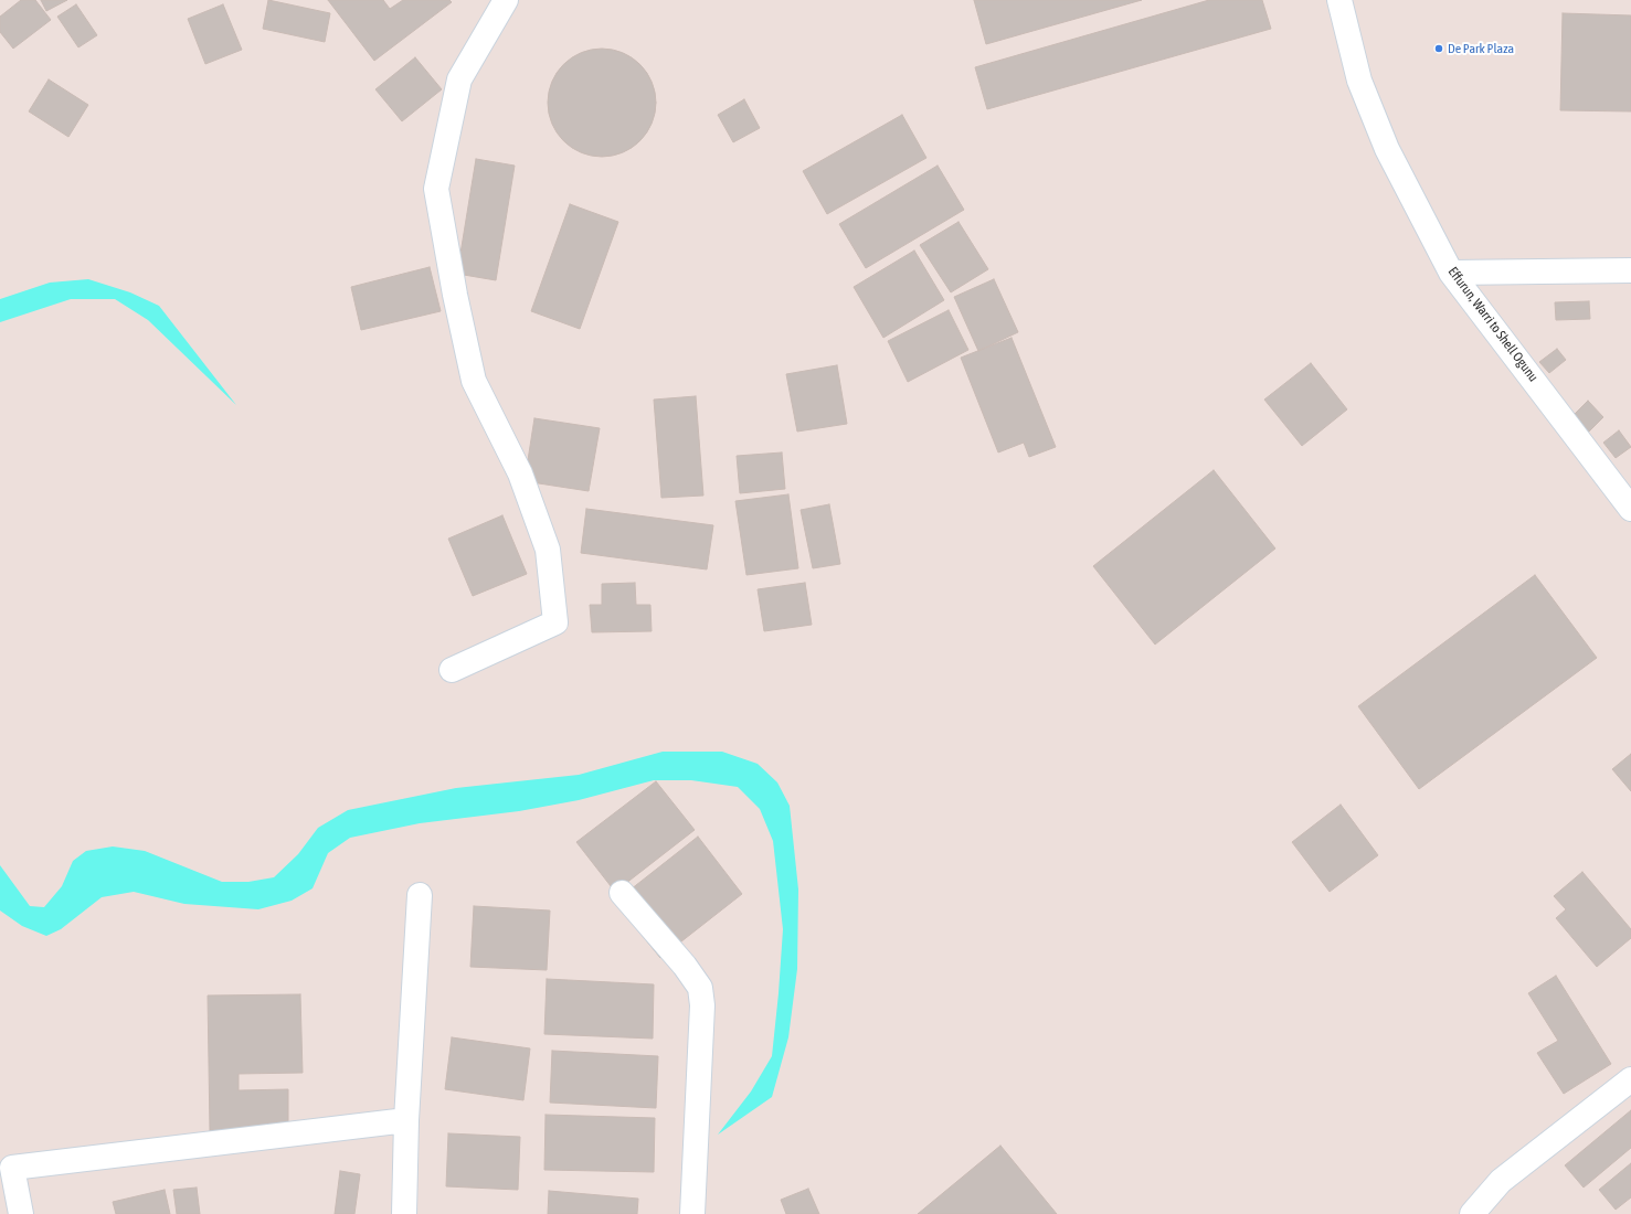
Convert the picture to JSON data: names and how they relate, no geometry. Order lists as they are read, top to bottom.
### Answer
{
  "streets": {
    "street": ["Effurun, Warri to Shell Ogunu"]
  },
  "places": ["De Park Plaza"]
}
